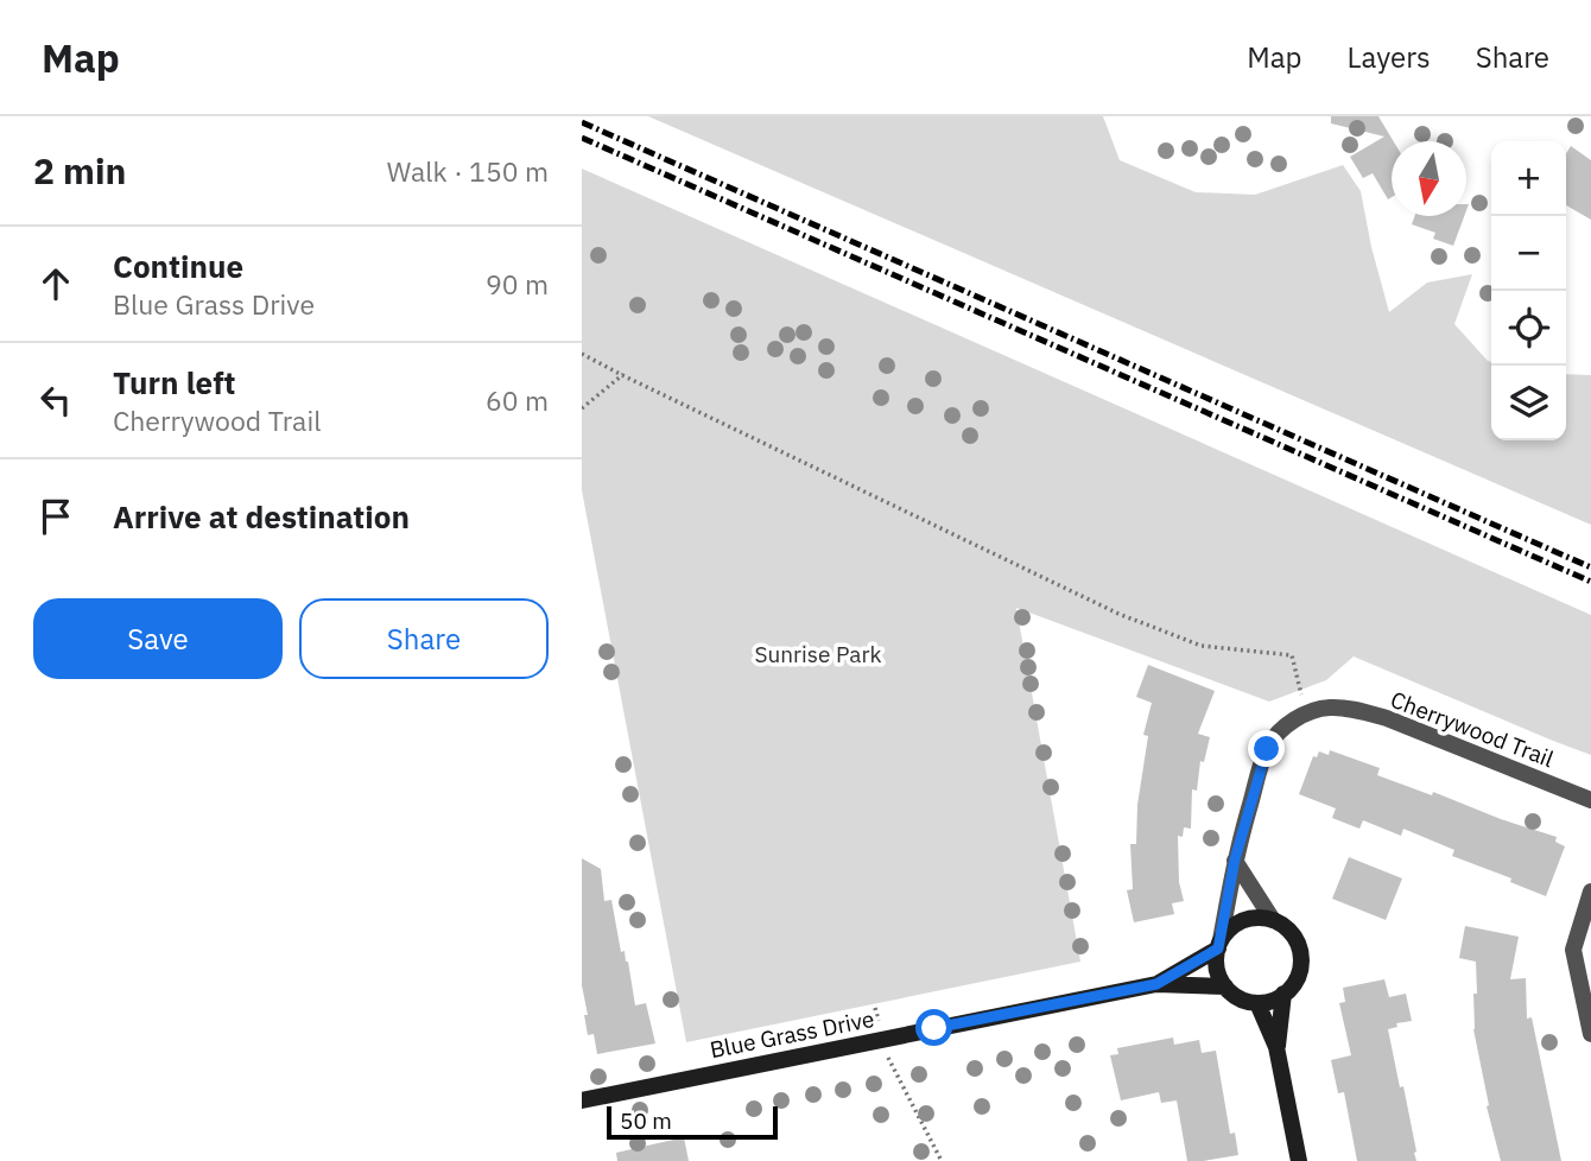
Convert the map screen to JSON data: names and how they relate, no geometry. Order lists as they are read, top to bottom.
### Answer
{
  "streets": {
    "street": ["Cherrywood Trail", "Blue Grass Drive"]
  },
  "parks": ["Sunrise Park"],
  "scale_bar": "50 m",
  "north": "bottom",
  "page": {
    "header": "Map",
    "nav": ["Map", "Layers", "Share"],
    "heading": ["2 min", "Walk · 150 m"],
    "map_buttons": ["+", "−"],
    "list": [
      ["Continue", "Blue Grass Drive", "90 m"],
      ["Turn left", "Cherrywood Trail", "60 m"],
      "Arrive at destination"
    ],
    "buttons": ["Save", "Share"],
    "scale": "50 m"
  }
}
